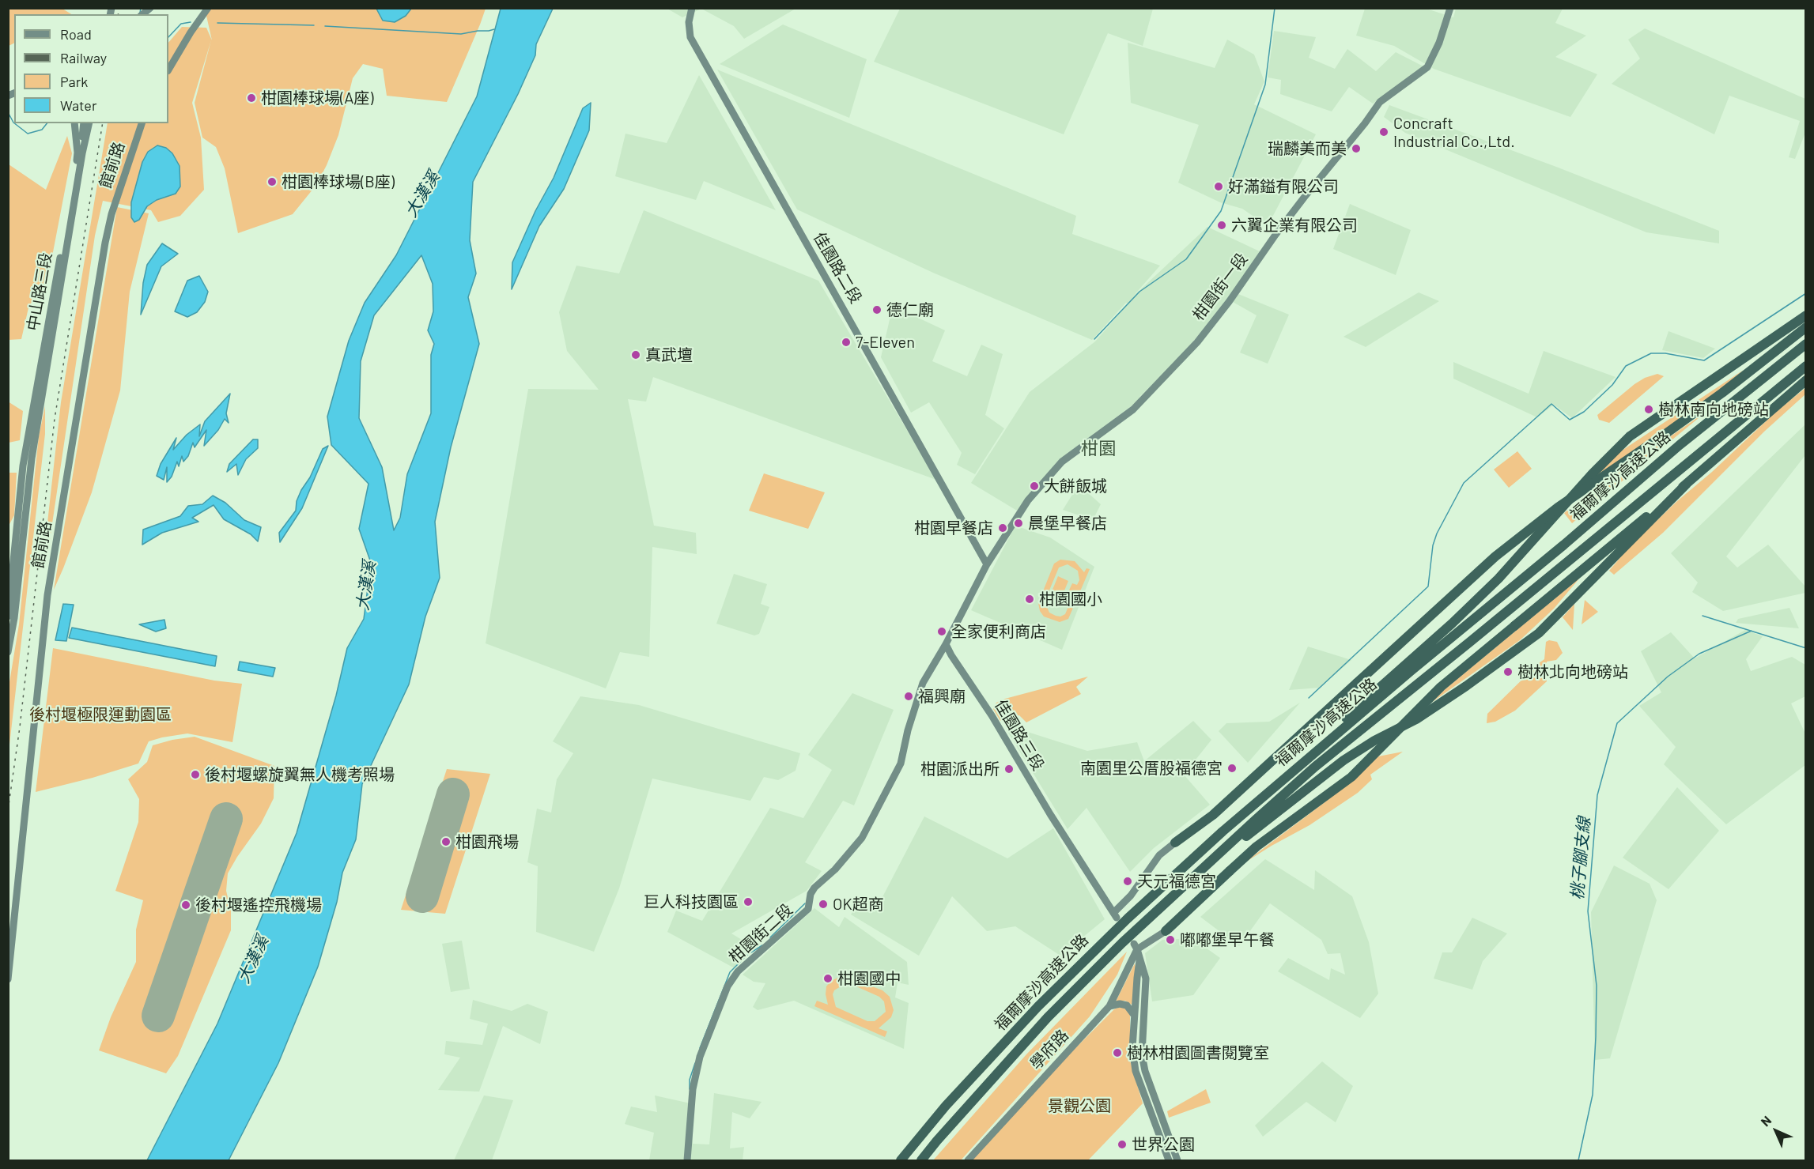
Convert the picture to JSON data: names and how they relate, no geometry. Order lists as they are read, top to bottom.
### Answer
{
  "streets": {
    "highway": ["福爾摩沙高速公路"],
    "street": [
      "館前路",
      "佳園路二段",
      "柑園街一段",
      "中山路三段",
      "佳園路三段",
      "柑園街二段",
      "學府路"
    ]
  },
  "crossings": [
    ["佳園路二段", "柑園街一段"],
    ["佳園路三段", "柑園街二段"]
  ],
  "districts": ["柑園"],
  "water": ["大漢溪", "桃子腳支線"],
  "parks": ["後村堰極限運動園區", "景觀公園"],
  "places": [
    "柑園棒球場(A座)",
    "Concraft Industrial Co.,Ltd.",
    "瑞麟美而美",
    "柑園棒球場(B座)",
    "好滿鎰有限公司",
    "六翼企業有限公司",
    "德仁廟",
    "7-Eleven",
    "真武壇",
    "樹林南向地磅站",
    "大餅飯城",
    "晨堡早餐店",
    "柑園早餐店",
    "柑園國小",
    "全家便利商店",
    "樹林北向地磅站",
    "福興廟",
    "南園里公厝股福德宮",
    "柑園派出所",
    "後村堰螺旋翼無人機考照場",
    "柑園飛場",
    "天元福德宮",
    "巨人科技園區",
    "OK超商",
    "後村堰遙控飛機場",
    "嘟嘟堡早午餐",
    "柑園國中",
    "樹林柑園圖書閱覽室",
    "世界公園"
  ],
  "legend": [
    "Road",
    "Railway",
    "Park",
    "Water"
  ],
  "north": "top left"
}
